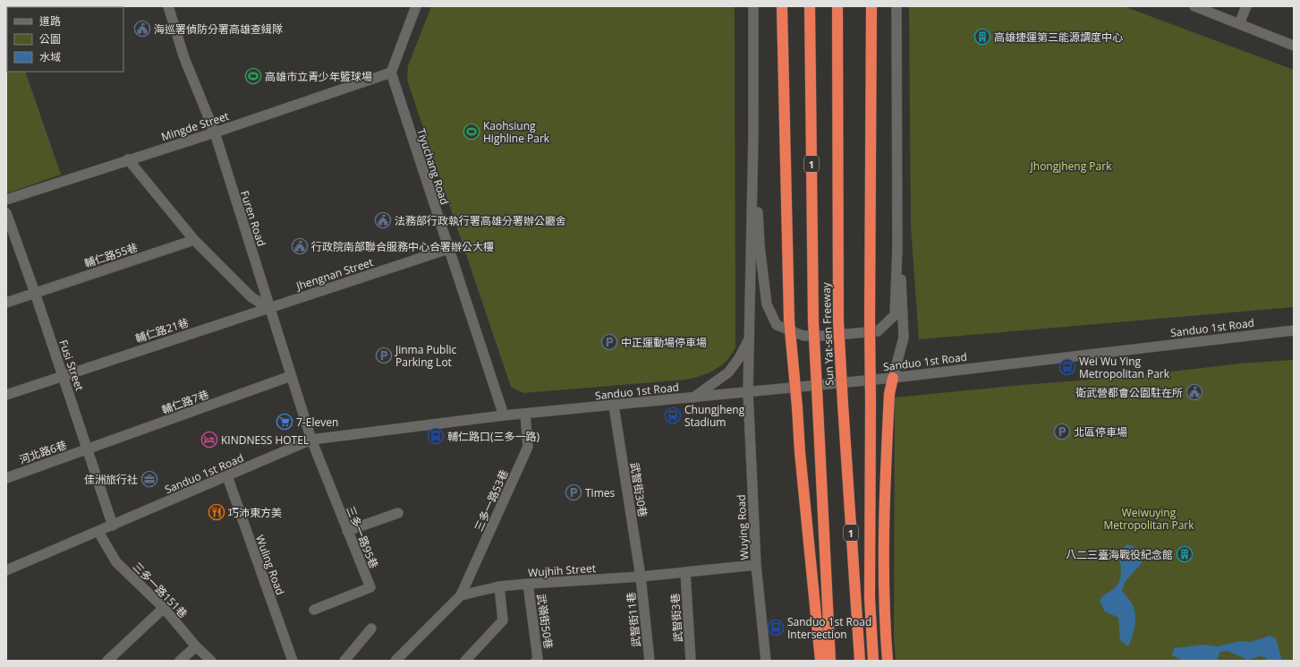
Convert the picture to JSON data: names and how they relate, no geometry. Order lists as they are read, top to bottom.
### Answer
{
  "streets": {
    "highway": ["1", "Sun Yat-sen Freeway"],
    "street": [
      "Mingde Street",
      "Tiyuchang Road",
      "Furen Road",
      "輔仁路55巷",
      "Jhengnan Street",
      "Sanduo 1st Road",
      "輔仁路21巷",
      "Fusi Street",
      "輔仁路7巷",
      "河北路6巷",
      "武智街30巷",
      "三多一路53巷",
      "Wuying Road",
      "三多一路95巷",
      "Wuling Road",
      "Wujhih Street",
      "三多一路151巷",
      "武智街3巷",
      "武智街11巷",
      "武嶺街50巷"
    ]
  },
  "crossings": [
    ["Mingde Street", "Tiyuchang Road"],
    ["Mingde Street", "Furen Road"],
    ["Tiyuchang Road", "Jhengnan Street"],
    ["Tiyuchang Road", "Sanduo 1st Road"],
    ["Furen Road", "Jhengnan Street"],
    ["Furen Road", "Sanduo 1st Road"],
    ["Furen Road", "輔仁路21巷"],
    ["Furen Road", "輔仁路7巷"],
    ["Furen Road", "三多一路95巷"],
    ["輔仁路55巷", "Fusi Street"],
    ["Jhengnan Street", "輔仁路21巷"],
    ["Sanduo 1st Road", "Fusi Street"],
    ["Sanduo 1st Road", "武智街30巷"],
    ["Sanduo 1st Road", "三多一路53巷"],
    ["Sanduo 1st Road", "Wuying Road"],
    ["Sanduo 1st Road", "三多一路95巷"],
    ["Sanduo 1st Road", "Wuling Road"],
    ["Sanduo 1st Road", "三多一路151巷"],
    ["輔仁路21巷", "Fusi Street"],
    ["Fusi Street", "輔仁路7巷"],
    ["Fusi Street", "河北路6巷"],
    ["輔仁路7巷", "河北路6巷"],
    ["武智街30巷", "Wujhih Street"],
    ["武智街30巷", "武智街11巷"],
    ["三多一路53巷", "Wujhih Street"],
    ["Wuying Road", "Wujhih Street"],
    ["Wujhih Street", "武智街3巷"],
    ["Wujhih Street", "武智街11巷"],
    ["Wujhih Street", "武嶺街50巷"]
  ],
  "parks": ["Jhongjheng Park", "Weiwuying Metropolitan Park"],
  "places": {
    "public building": [
      "海巡署偵防分署高雄查緝隊",
      "法務部行政執行署高雄分署辦公廳舍",
      "行政院南部聯合服務中心合署辦公大樓",
      "衛武營都會公園駐在所"
    ],
    "building": ["高雄捷運第三能源調度中心", "八二三臺海戰役紀念館"],
    "sports": ["高雄市立青少年籃球場", "Kaohsiung Highline Park"],
    "parking": [
      "中正運動場停車場",
      "Jinma Public Parking Lot",
      "北區停車場",
      "Times"
    ],
    "bus stop": [
      "Wei Wu Ying Metropolitan Park",
      "Chungjheng Stadium",
      "輔仁路口(三多一路)",
      "Sanduo 1st Road Intersection"
    ],
    "supermarket": ["7-Eleven"],
    "hotel": ["KINDNESS HOTEL"],
    "office": ["佳洲旅行社"],
    "restaurant": ["巧沛東方美"]
  },
  "legend": ["道路", "公園", "水域"]
}
